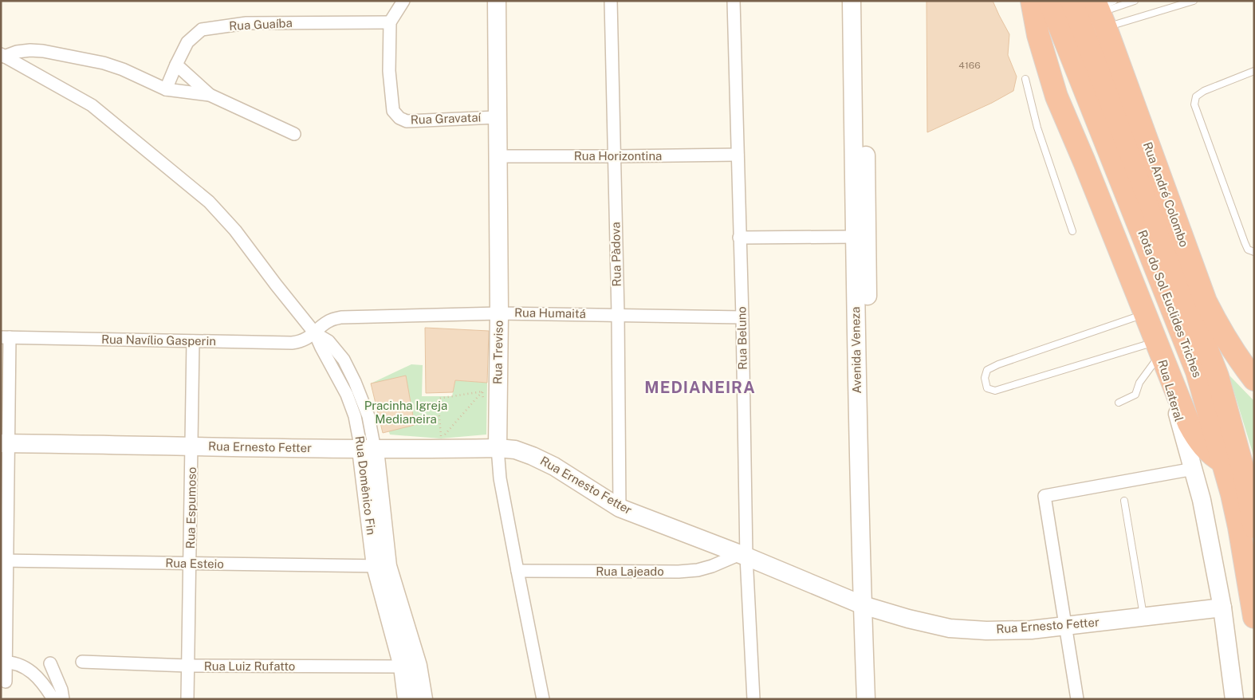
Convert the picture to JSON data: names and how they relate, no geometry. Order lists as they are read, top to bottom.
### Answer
{
  "streets": {
    "highway": ["Rua André Colombo", "Rota do Sol Euclides Triches", "Rua Lateral"],
    "main road": [
      "Avenida Veneza",
      "Rua Treviso",
      "Rua Ernesto Fetter",
      "Rua Domênico Fin"
    ],
    "street": [
      "Rua Guaíba",
      "Rua Gravataí",
      "Rua Horizontina",
      "Rua Pàdova",
      "Rua Humaitá",
      "Rua Beluno",
      "Rua Navílio Gasperin",
      "Rua Espumoso",
      "Rua Esteio",
      "Rua Lajeado",
      "Rua Luiz Rufatto"
    ]
  },
  "crossings": [
    ["Rua Guaíba", "Rua Gravataí"],
    ["Rua Gravataí", "Rua Treviso"],
    ["Rua Horizontina", "Rua Pàdova"],
    ["Rua Horizontina", "Rua Beluno"],
    ["Rua Horizontina", "Rua Treviso"],
    ["Rua Pàdova", "Rua Humaitá"],
    ["Rua Pàdova", "Rua Ernesto Fetter"],
    ["Rua Humaitá", "Rua Beluno"],
    ["Rua Humaitá", "Rua Navílio Gasperin"],
    ["Rua Humaitá", "Rua Treviso"],
    ["Rua Humaitá", "Rua Domênico Fin"],
    ["Rua Beluno", "Rua Ernesto Fetter"],
    ["Rua Beluno", "Rua Lajeado"],
    ["Rua Navílio Gasperin", "Rua Domênico Fin"],
    ["Rua Navílio Gasperin", "Rua Espumoso"],
    ["Avenida Veneza", "Rua Ernesto Fetter"],
    ["Rua Treviso", "Rua Ernesto Fetter"],
    ["Rua Treviso", "Rua Lajeado"],
    ["Rua Lateral", "Rua Ernesto Fetter"],
    ["Rua Ernesto Fetter", "Rua Domênico Fin"],
    ["Rua Ernesto Fetter", "Rua Espumoso"],
    ["Rua Ernesto Fetter", "Rua Lajeado"],
    ["Rua Domênico Fin", "Rua Esteio"],
    ["Rua Domênico Fin", "Rua Luiz Rufatto"],
    ["Rua Espumoso", "Rua Esteio"],
    ["Rua Espumoso", "Rua Luiz Rufatto"]
  ],
  "districts": ["MEDIANEIRA"],
  "parks": ["Pracinha Igreja Medianeira"],
  "house_numbers": ["4166"]
}
